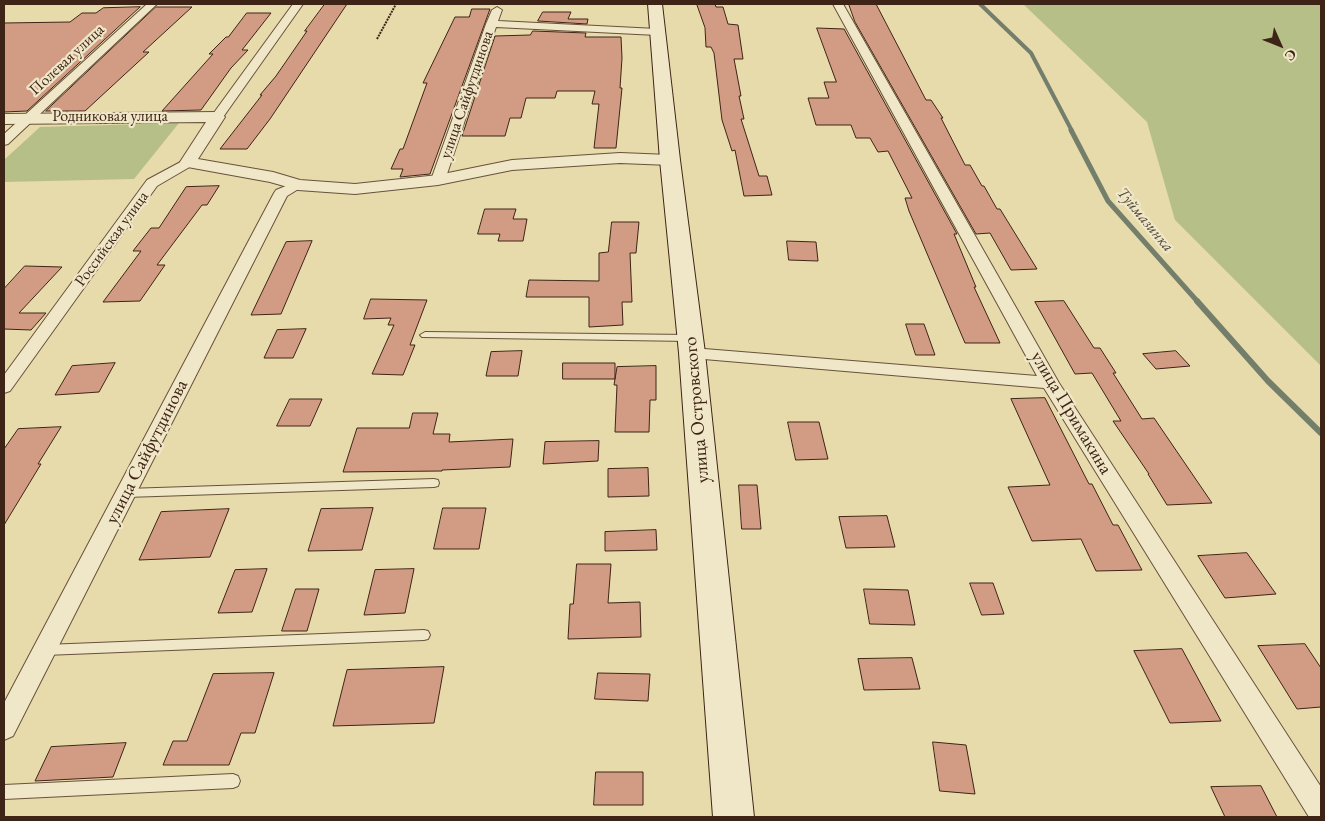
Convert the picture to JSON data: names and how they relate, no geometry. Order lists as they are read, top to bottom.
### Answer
{
  "streets": {
    "main road": ["улица Островского"],
    "street": [
      "Полевая улица",
      "улица Сайфутдинова",
      "Родниковая улица",
      "Российская улица",
      "улица Примакина"
    ]
  },
  "crossings": [
    ["Полевая улица", "Родниковая улица"],
    ["Родниковая улица", "Российская улица"]
  ],
  "water": ["Туймазинка"],
  "north": "bottom right"
}
